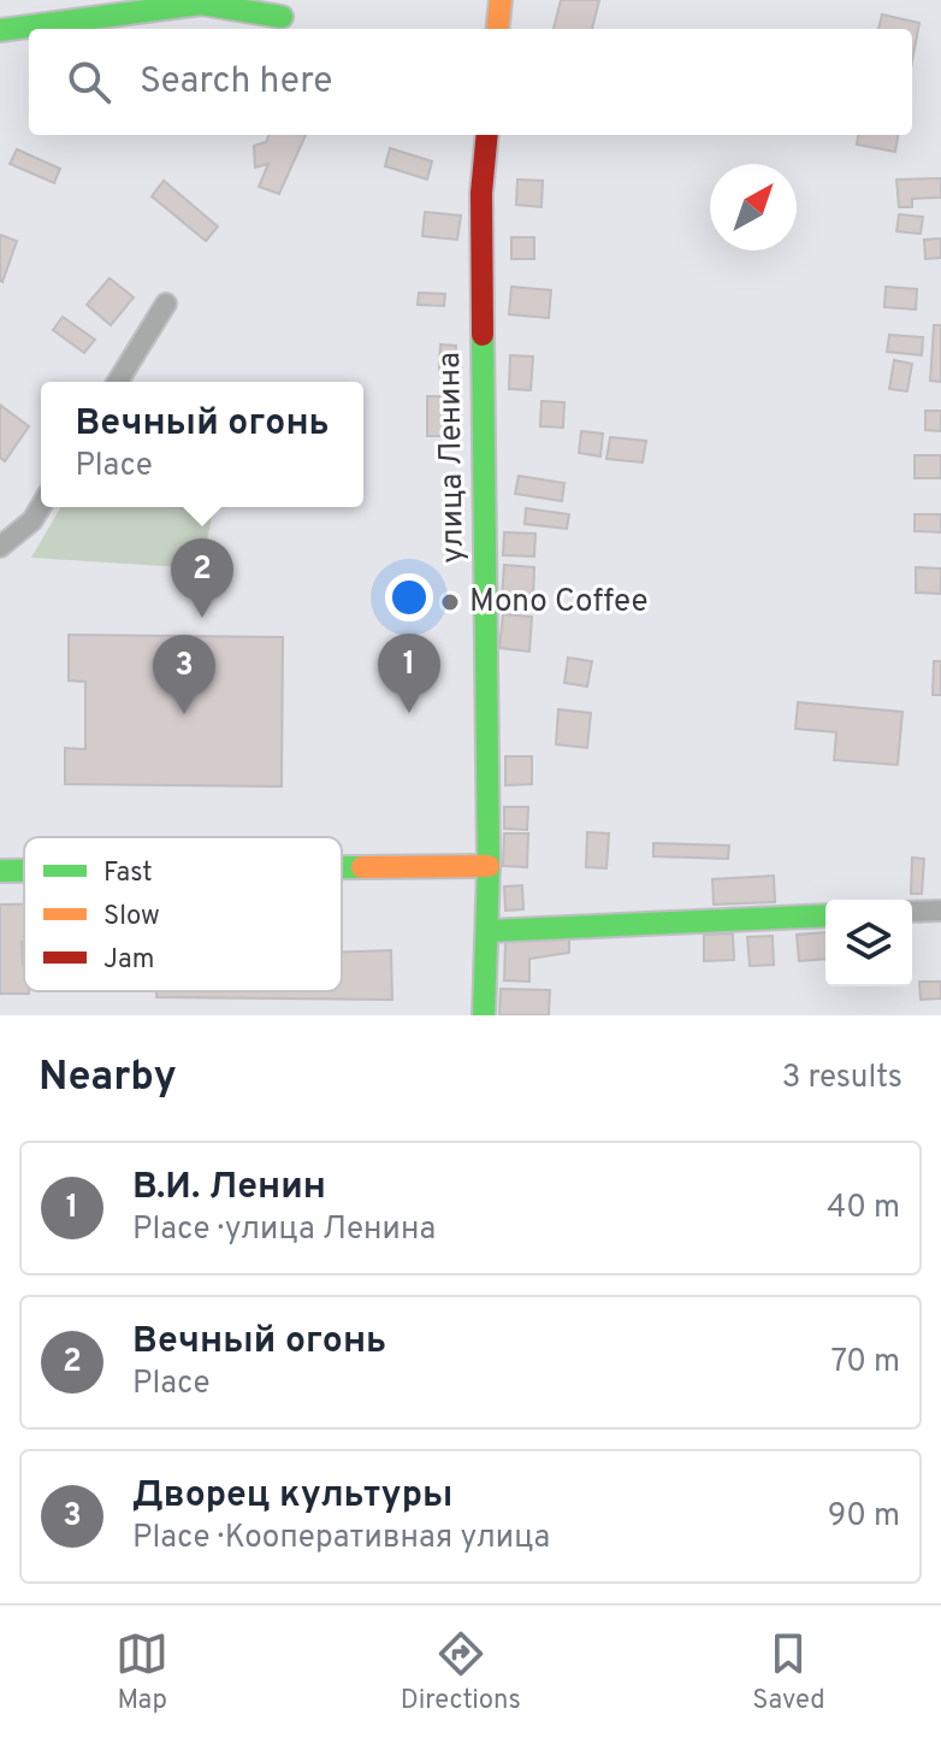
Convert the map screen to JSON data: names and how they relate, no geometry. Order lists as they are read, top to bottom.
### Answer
{
  "streets": {
    "street": ["улица Ленина"]
  },
  "places": ["Mono Coffee"],
  "legend": ["Fast", "Slow", "Jam"],
  "north": "top right",
  "page": {
    "search": "Search here",
    "popup": ["Вечный огонь", "Place"],
    "pins": ["2", "1", "3"],
    "heading": ["Nearby", "3 results"],
    "list": [
      {
        "mark": "1",
        "name": "В.И. Ленин",
        "note": "Place · улица Ленина",
        "value": "40 m"
      },
      {
        "mark": "2",
        "name": "Вечный огонь",
        "note": "Place",
        "value": "70 m"
      },
      {
        "mark": "3",
        "name": "Дворец культуры",
        "note": "Place · Кооперативная улица",
        "value": "90 m"
      }
    ],
    "nav": ["Map", "Directions", "Saved"]
  }
}
